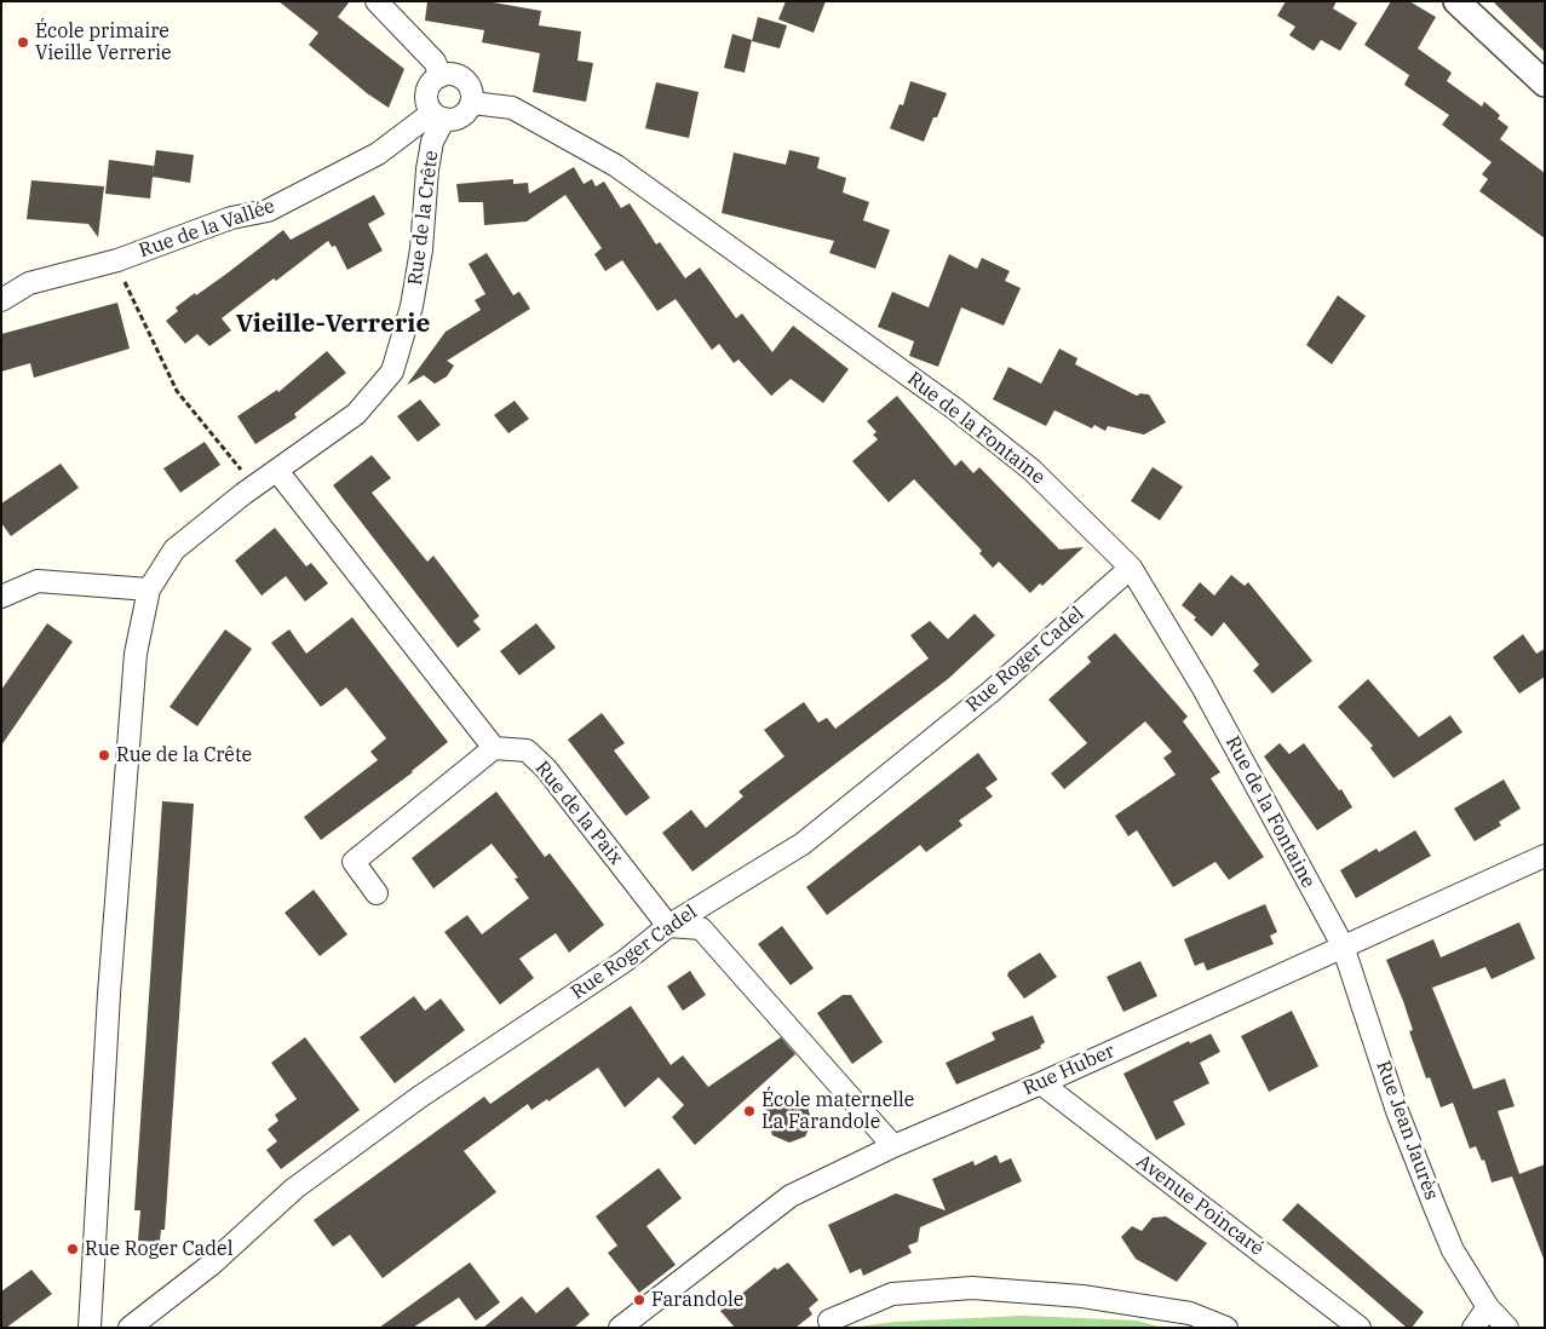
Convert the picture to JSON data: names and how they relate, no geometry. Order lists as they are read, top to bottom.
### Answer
{
  "streets": {
    "street": [
      "Rue de la Crête",
      "Rue de la Vallée",
      "Rue de la Fontaine",
      "Rue Roger Cadel",
      "Rue de la Paix",
      "Rue Huber",
      "Rue Jean Jaurès",
      "Avenue Poincaré"
    ]
  },
  "crossings": [
    ["Rue de la Crête", "Rue de la Vallée"],
    ["Rue de la Crête", "Rue de la Fontaine"],
    ["Rue de la Vallée", "Rue de la Fontaine"],
    ["Rue de la Fontaine", "Rue Roger Cadel"],
    ["Rue de la Fontaine", "Rue Huber"],
    ["Rue de la Fontaine", "Rue Jean Jaurès"],
    ["Rue Roger Cadel", "Rue de la Paix"],
    ["Rue Huber", "Rue Jean Jaurès"],
    ["Rue Huber", "Avenue Poincaré"]
  ],
  "districts": ["Vieille-Verrerie"],
  "places": [
    "École primaire Vieille Verrerie",
    "Rue de la Crête",
    "École maternelle La Farandole",
    "Rue Roger Cadel",
    "Farandole"
  ]
}
